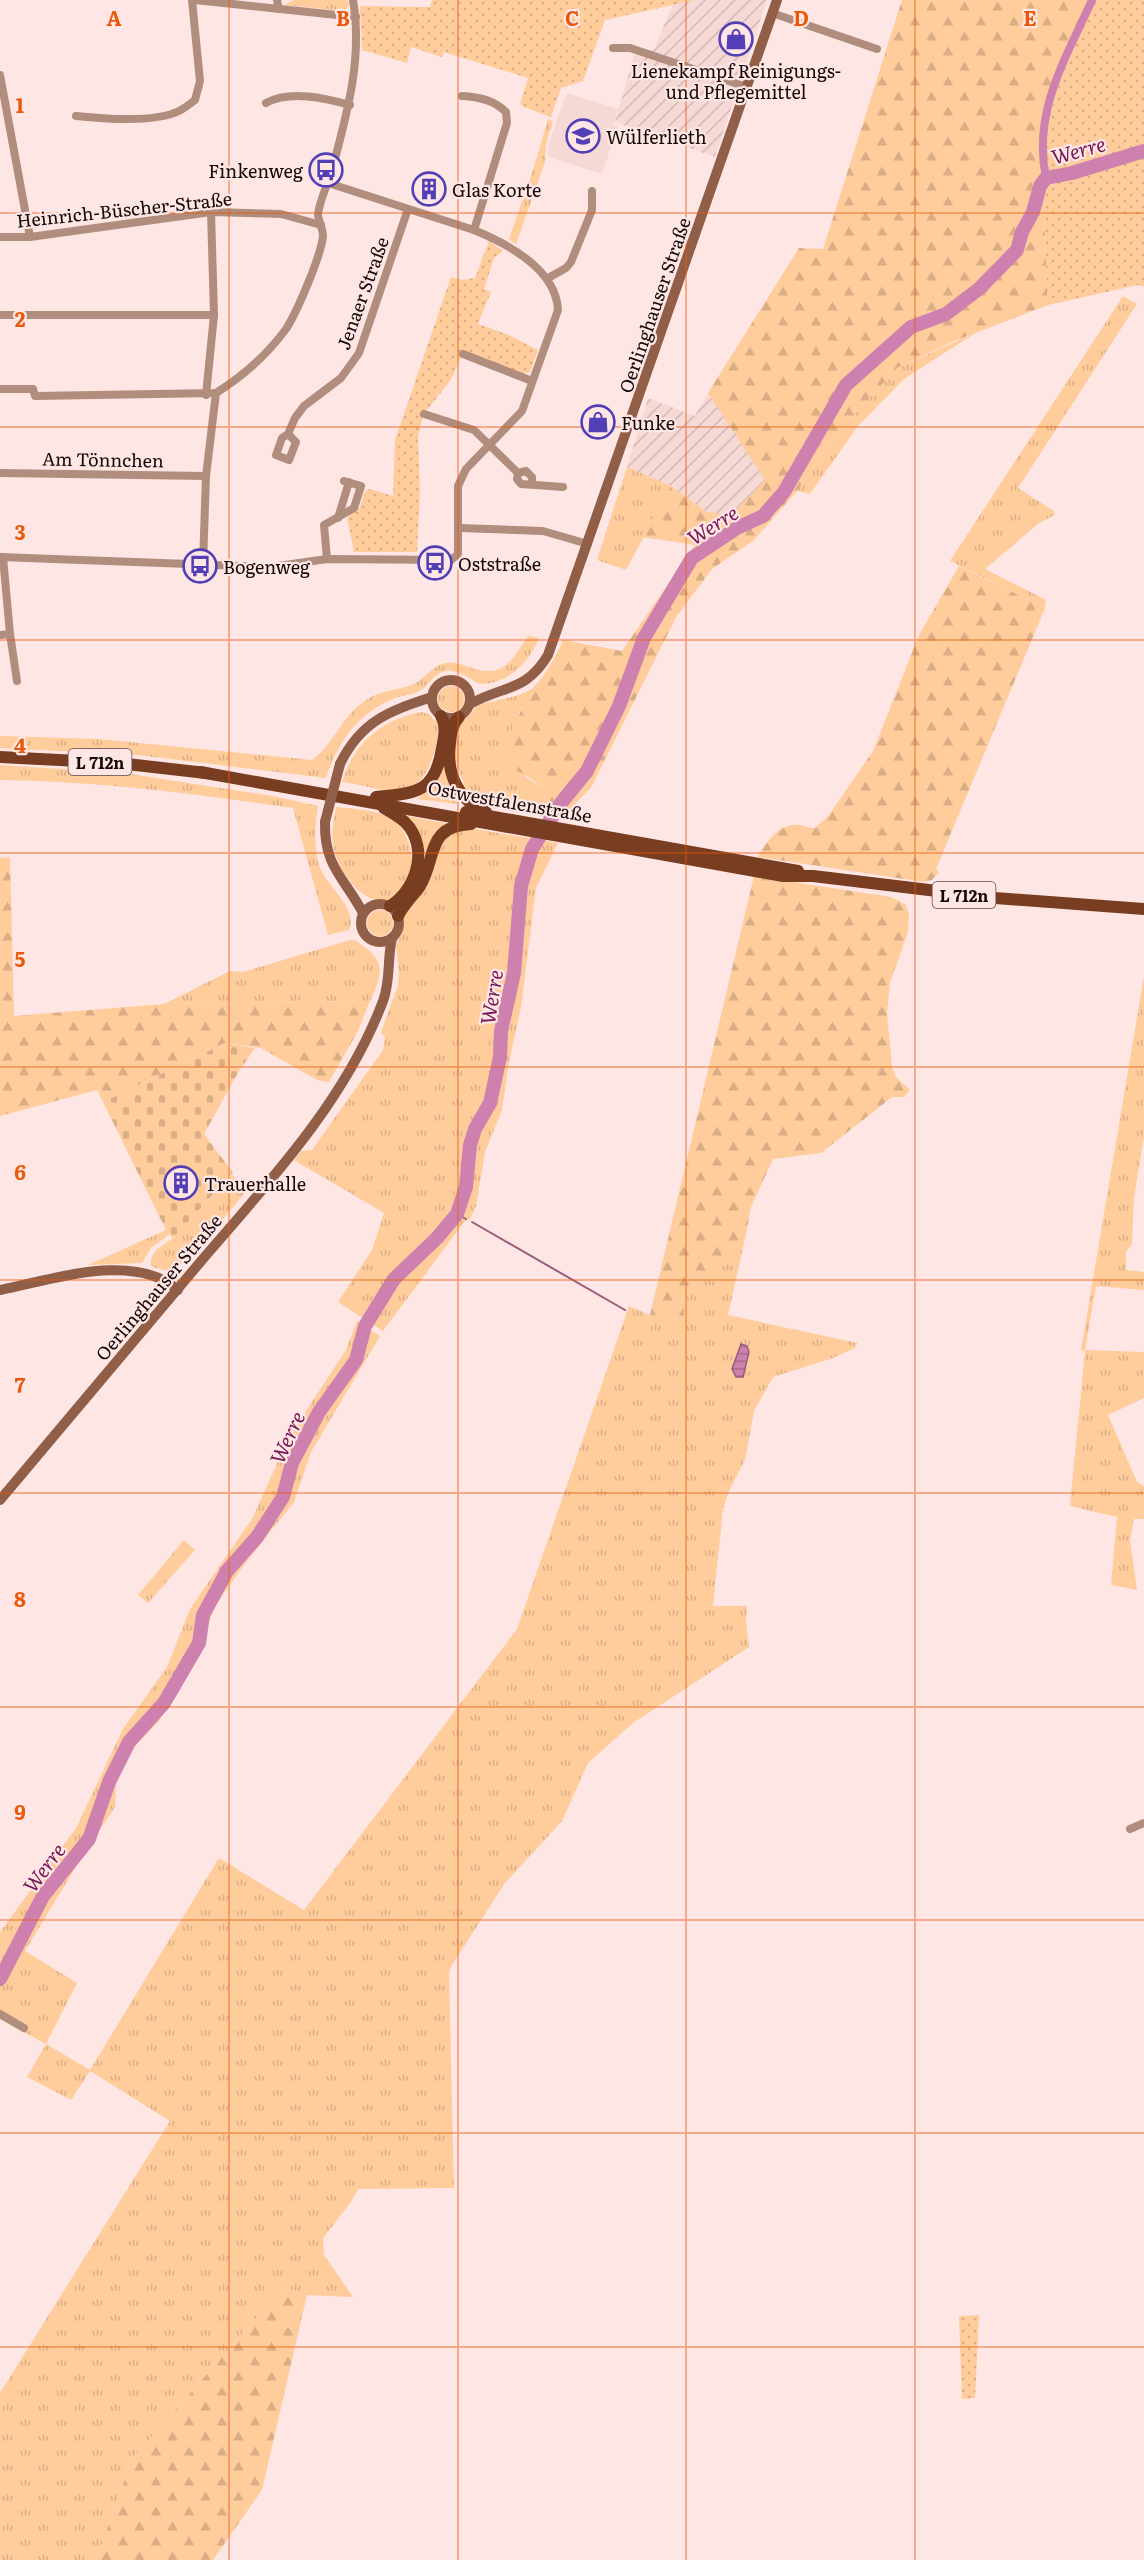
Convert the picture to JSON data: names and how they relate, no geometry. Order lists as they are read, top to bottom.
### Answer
{
  "streets": {
    "main road": ["Oerlinghauser Straße", "L 712n", "Ostwestfalenstraße"],
    "street": ["Heinrich-Büscher-Straße", "Jenaer Straße", "Am Tönnchen"]
  },
  "crossings": [
    ["Oerlinghauser Straße", "L 712n"],
    ["L 712n", "Ostwestfalenstraße"]
  ],
  "water": ["Werre"],
  "places": {
    "shop": ["Lienekampf Reinigungs- und Pflegemittel", "Funke"],
    "school or university": ["Wülferlieth"],
    "bus stop": ["Finkenweg", "Oststraße", "Bogenweg"],
    "building": ["Glas Korte", "Trauerhalle"]
  },
  "grid": {
    "columns": [
      "A",
      "B",
      "C",
      "D",
      "E"
    ],
    "rows": [
      "1",
      "2",
      "3",
      "4",
      "5",
      "6",
      "7",
      "8",
      "9"
    ]
  }
}
